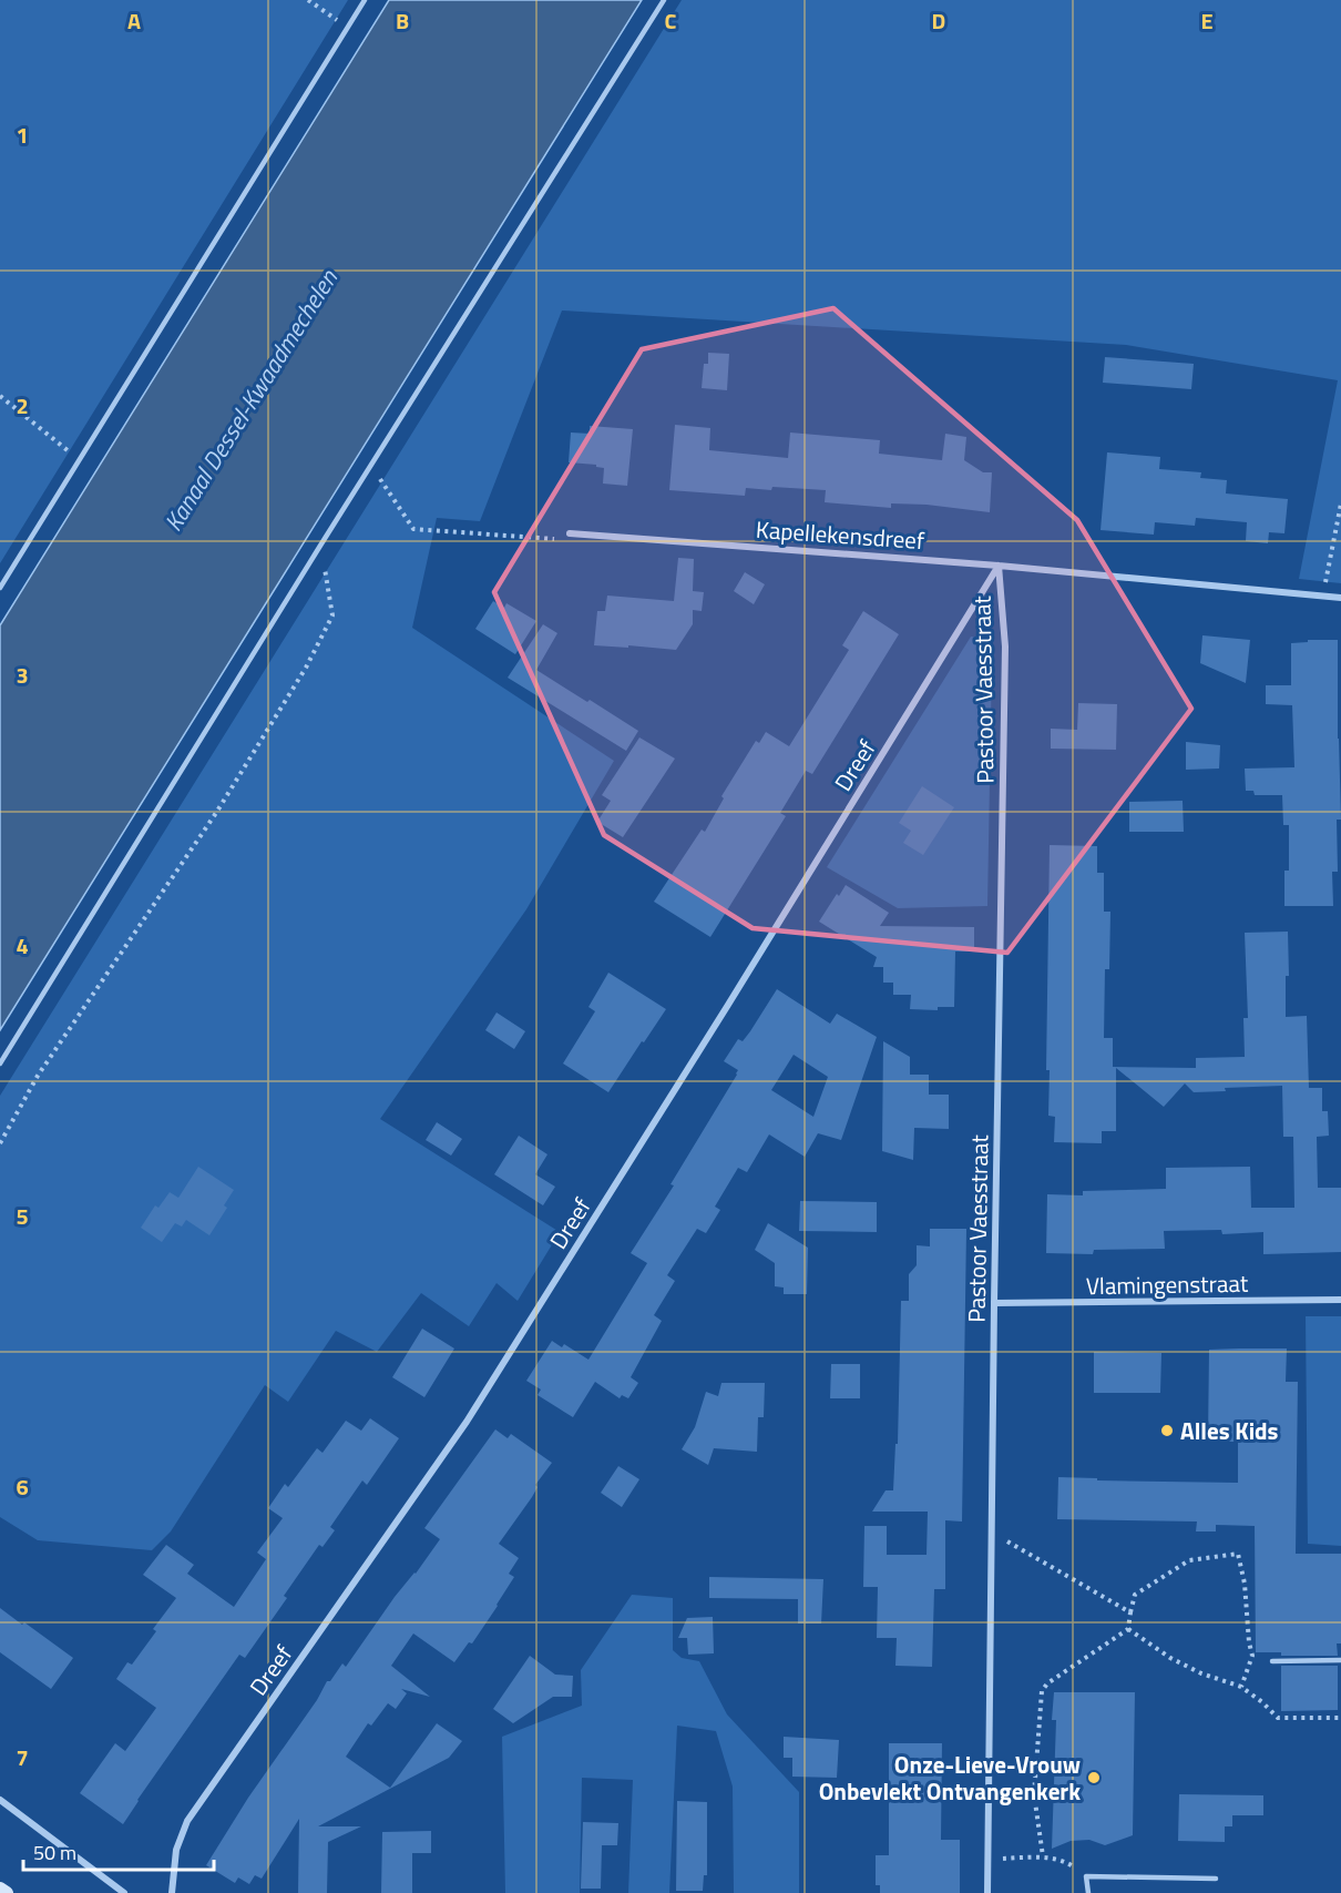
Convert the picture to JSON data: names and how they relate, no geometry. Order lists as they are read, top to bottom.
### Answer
{
  "streets": {
    "street": [
      "Kapellekensdreef",
      "Pastoor Vaesstraat",
      "Dreef",
      "Vlamingenstraat"
    ]
  },
  "crossings": [
    ["Kapellekensdreef", "Pastoor Vaesstraat"],
    ["Kapellekensdreef", "Dreef"],
    ["Pastoor Vaesstraat", "Dreef"],
    ["Pastoor Vaesstraat", "Vlamingenstraat"]
  ],
  "water": ["Kanaal Dessel-Kwaadmechelen"],
  "places": ["Alles Kids", "Onze-Lieve-Vrouw Onbevlekt Ontvangenkerk"],
  "scale_bar": "50 m",
  "grid": {
    "columns": [
      "A",
      "B",
      "C",
      "D",
      "E"
    ],
    "rows": [
      "1",
      "2",
      "3",
      "4",
      "5",
      "6",
      "7"
    ]
  }
}
